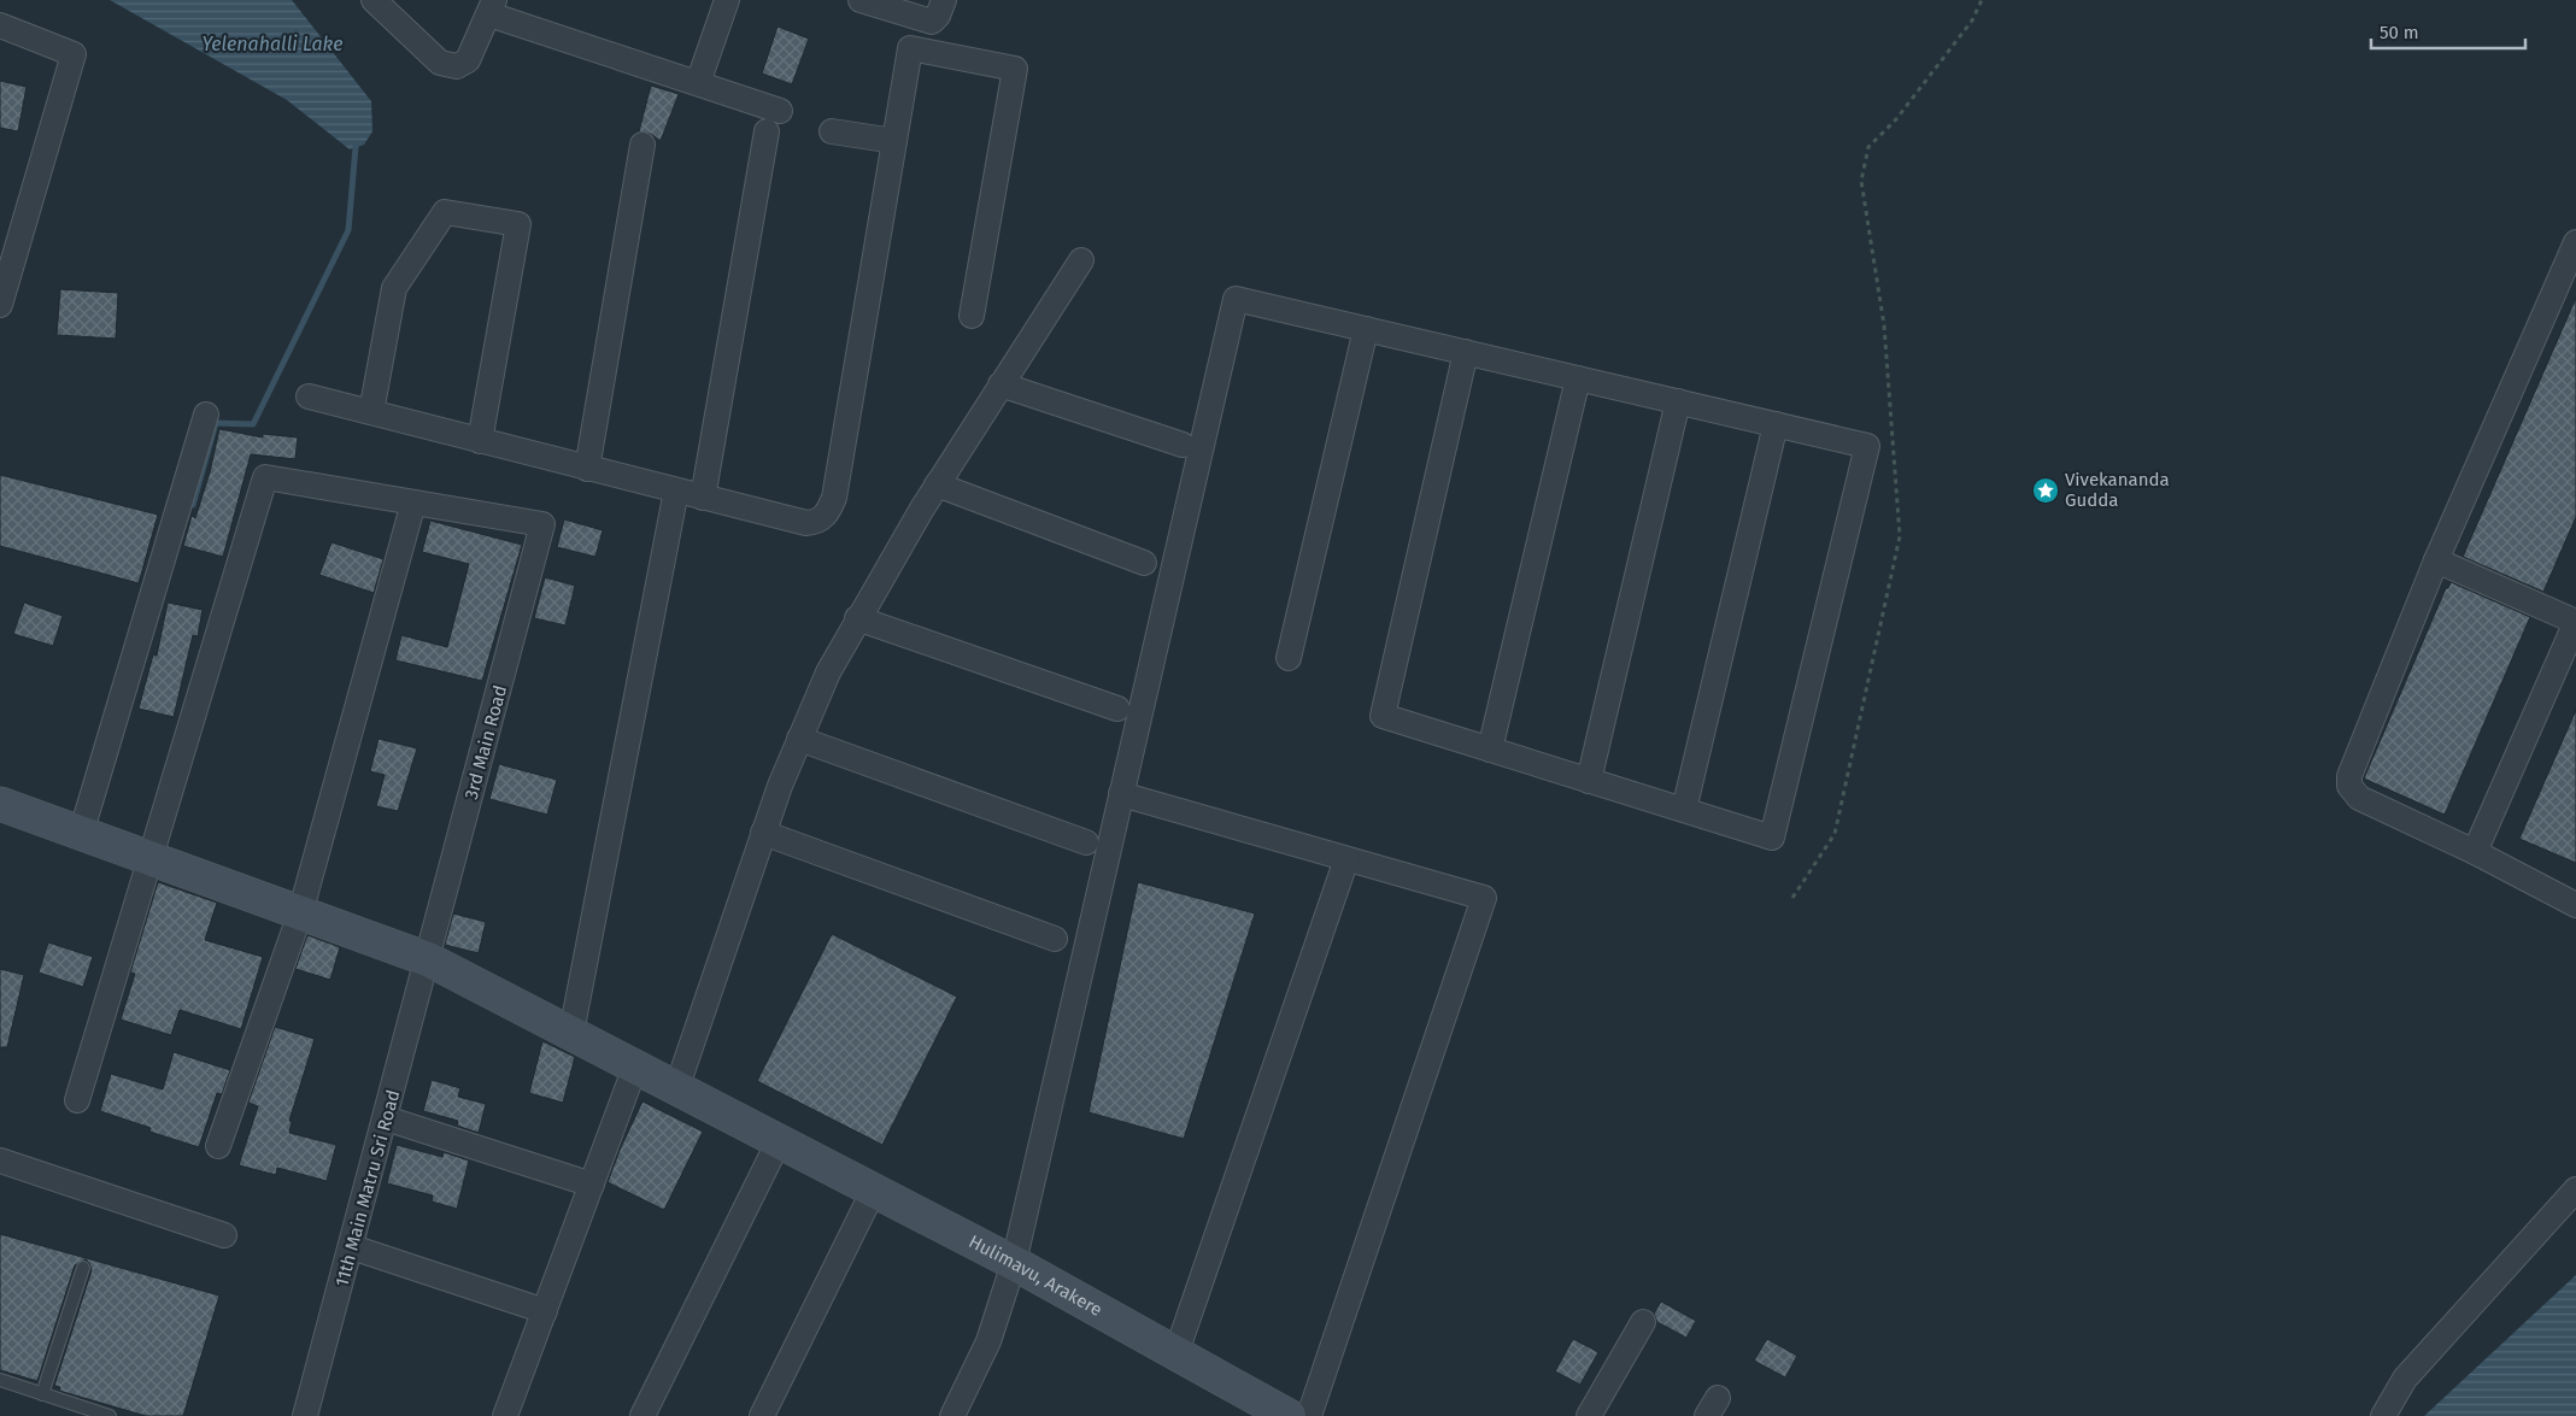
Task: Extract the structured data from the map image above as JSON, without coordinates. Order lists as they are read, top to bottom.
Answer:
{
  "streets": {
    "street": ["3rd Main Road", "11th Main Matru Sri Road", "Hulimavu, Arakere"]
  },
  "crossings": [
    ["3rd Main Road", "11th Main Matru Sri Road"],
    ["3rd Main Road", "Hulimavu, Arakere"],
    ["11th Main Matru Sri Road", "Hulimavu, Arakere"]
  ],
  "water": ["Yelenahalli Lake"],
  "places": {
    "place": ["Vivekananda Gudda"]
  },
  "scale_bar": "50 m"
}
